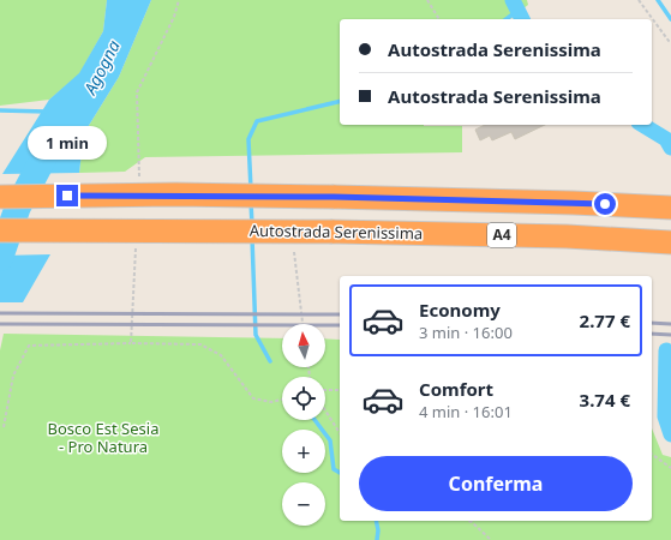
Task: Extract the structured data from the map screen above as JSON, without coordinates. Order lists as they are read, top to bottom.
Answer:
{
  "streets": {
    "highway": ["Autostrada Serenissima", "A4"]
  },
  "water": ["Agogna"],
  "parks": ["Bosco Est Sesia - Pro Natura"],
  "north": "top",
  "page": {
    "banner": ["Autostrada Serenissima", "Autostrada Serenissima"],
    "bubble": "1 min",
    "list": [
      {
        "name": "Economy",
        "note": "3 min · 16:00",
        "value": "2.77 €"
      },
      {
        "name": "Comfort",
        "note": "4 min · 16:01",
        "value": "3.74 €"
      }
    ],
    "map_buttons": ["+", "−"],
    "buttons": "Conferma"
  }
}
